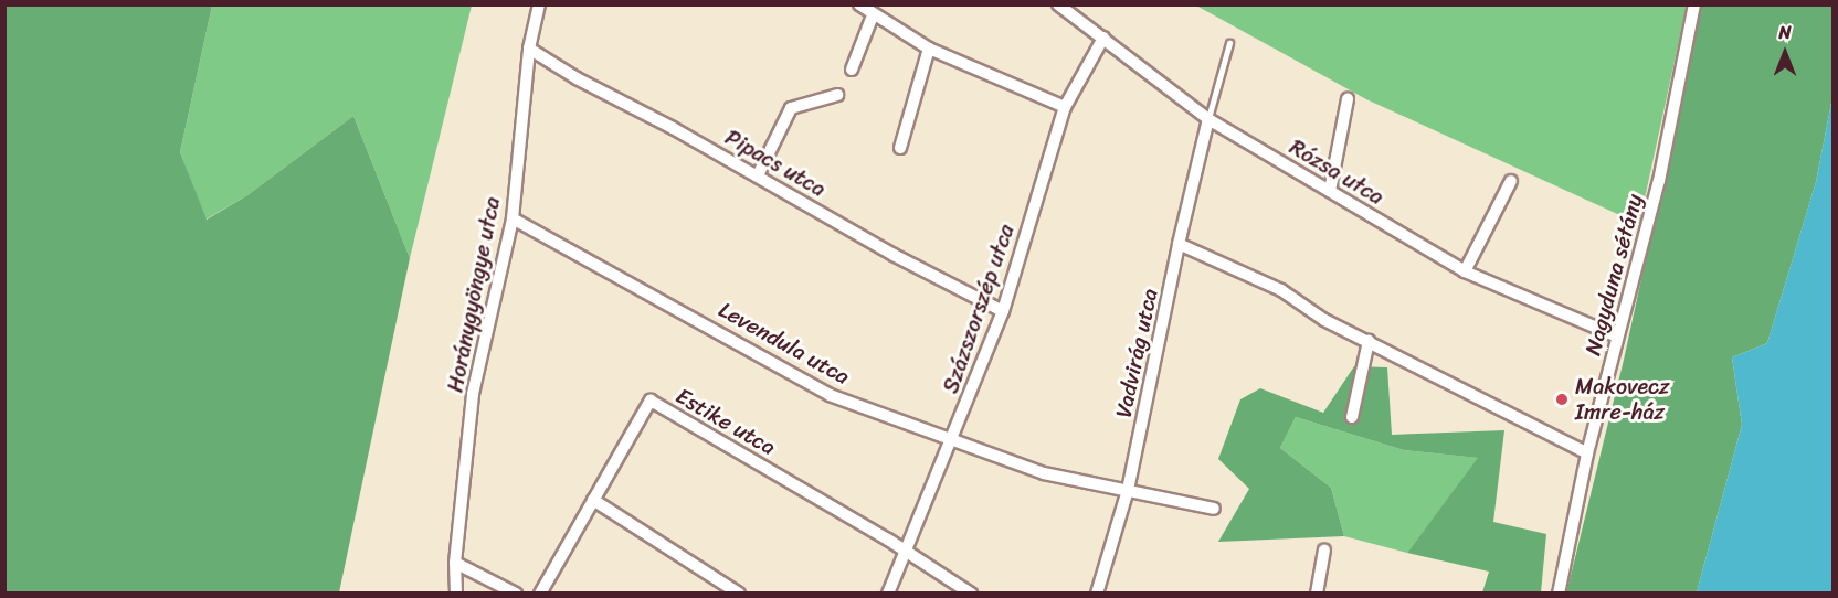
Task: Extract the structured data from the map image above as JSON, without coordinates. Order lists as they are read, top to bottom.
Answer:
{
  "streets": {
    "street": [
      "Pipacs utca",
      "Rózsa utca",
      "Nagyduna sétány",
      "Horánygyöngye utca",
      "Százszorszép utca",
      "Levendula utca",
      "Vadvirág utca",
      "Estike utca"
    ]
  },
  "crossings": [
    ["Pipacs utca", "Horánygyöngye utca"],
    ["Pipacs utca", "Százszorszép utca"],
    ["Rózsa utca", "Nagyduna sétány"],
    ["Rózsa utca", "Százszorszép utca"],
    ["Rózsa utca", "Vadvirág utca"],
    ["Horánygyöngye utca", "Levendula utca"],
    ["Százszorszép utca", "Levendula utca"],
    ["Százszorszép utca", "Estike utca"],
    ["Levendula utca", "Vadvirág utca"]
  ],
  "places": ["Makovecz Imre-ház"],
  "north": "top"
}
